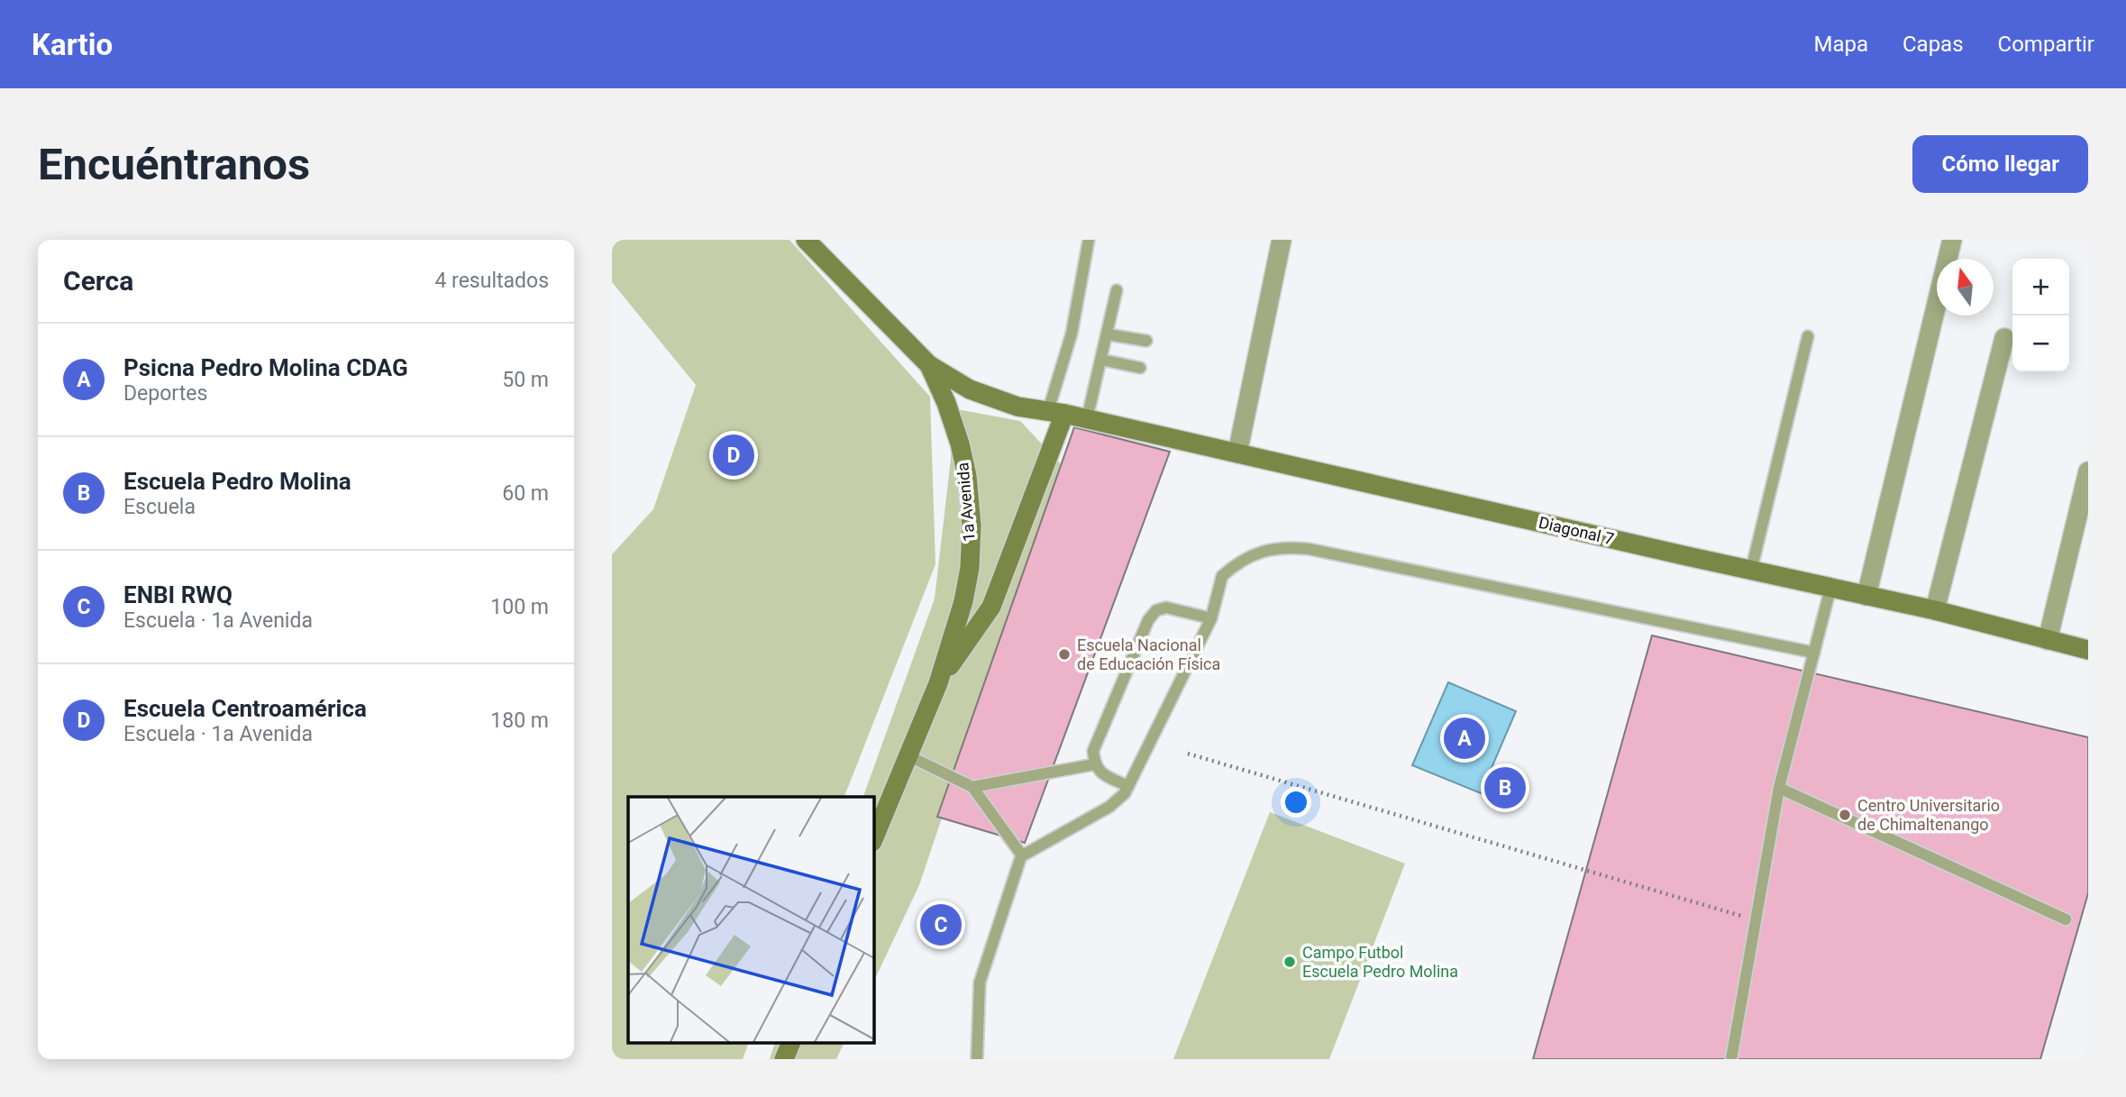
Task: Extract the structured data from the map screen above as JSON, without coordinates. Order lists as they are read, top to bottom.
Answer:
{
  "streets": {
    "street": ["1a Avenida", "Diagonal 7"]
  },
  "crossings": [
    ["1a Avenida", "Diagonal 7"]
  ],
  "places": ["Escuela Nacional de Educación Física", "Centro Universitario de Chimaltenango", "Campo Futbol Escuela Pedro Molina"],
  "north": "top",
  "page": {
    "header": "Kartio",
    "nav": ["Mapa", "Capas", "Compartir"],
    "buttons": "Cómo llegar",
    "title": "Encuéntranos",
    "heading": ["Cerca", "4 resultados"],
    "map_buttons": ["+", "−"],
    "list": [
      {
        "mark": "A",
        "name": "Psicna Pedro Molina CDAG",
        "note": "Deportes",
        "value": "50 m"
      },
      {
        "mark": "B",
        "name": "Escuela Pedro Molina",
        "note": "Escuela",
        "value": "60 m"
      },
      {
        "mark": "C",
        "name": "ENBI RWQ",
        "note": "Escuela · 1a Avenida",
        "value": "100 m"
      },
      {
        "mark": "D",
        "name": "Escuela Centroamérica",
        "note": "Escuela · 1a Avenida",
        "value": "180 m"
      }
    ],
    "pins": [
      "D",
      "A",
      "B",
      "C"
    ]
  }
}
